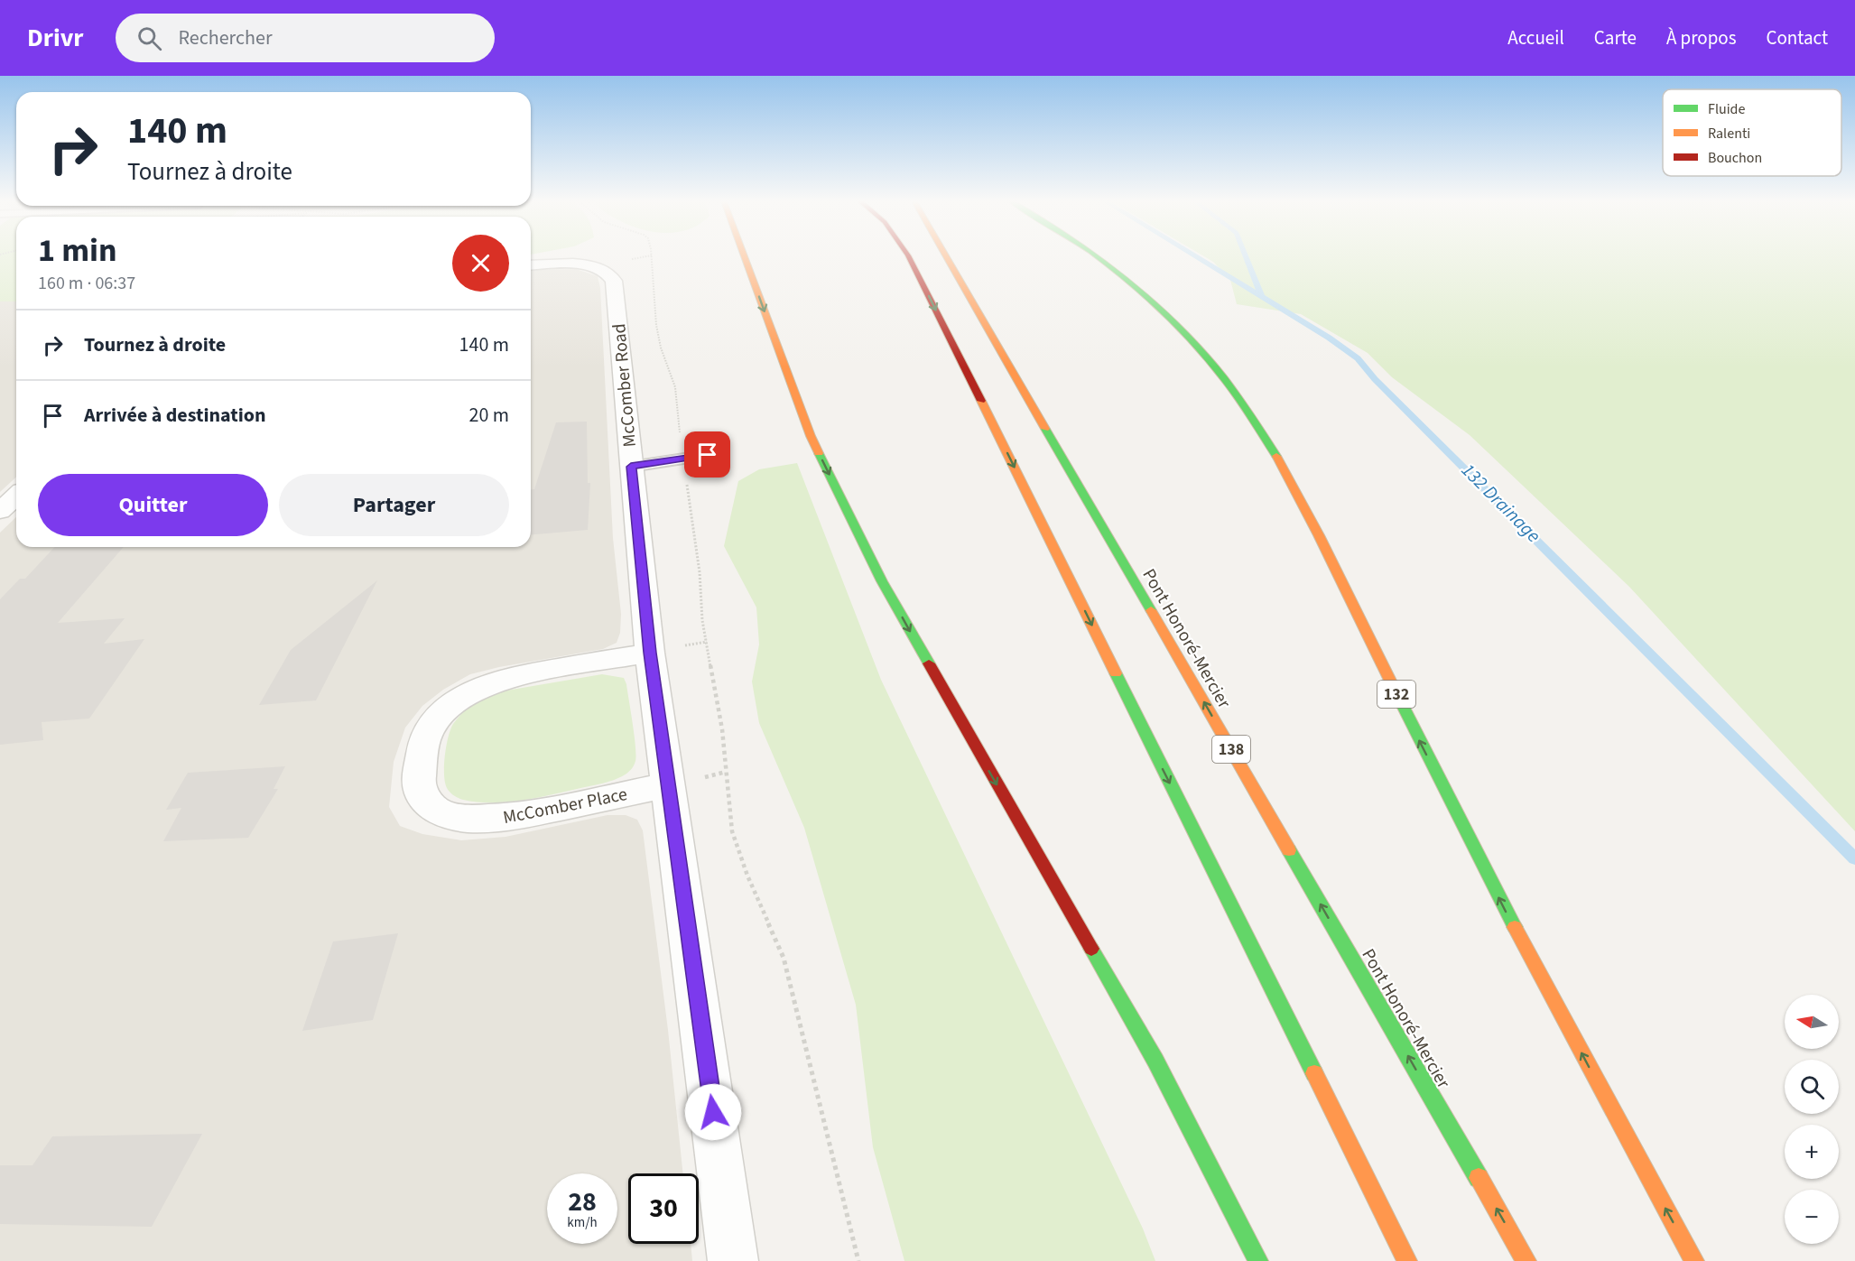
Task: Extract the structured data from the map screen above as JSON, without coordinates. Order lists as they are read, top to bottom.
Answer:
{
  "streets": {
    "highway": ["Pont Honoré-Mercier", "132", "138"],
    "street": ["McComber Road", "McComber Place"]
  },
  "crossings": [
    ["McComber Road", "McComber Place"]
  ],
  "water": ["132 Drainage"],
  "legend": ["Fluide", "Ralenti", "Bouchon"],
  "north": "left",
  "page": {
    "header": "Drivr",
    "search": "Rechercher",
    "nav": [
      "Accueil",
      "Carte",
      "À propos",
      "Contact"
    ],
    "turn": ["140 m", "Tournez à droite"],
    "heading": ["1 min", "160 m · 06:37"],
    "list": [
      {
        "name": "Tournez à droite",
        "value": "140 m"
      },
      {
        "name": "Arrivée à destination",
        "value": "20 m"
      }
    ],
    "buttons": ["Quitter", "Partager"],
    "map_buttons": ["+", "−"],
    "speed": "28 km/h",
    "limit": "30"
  }
}
